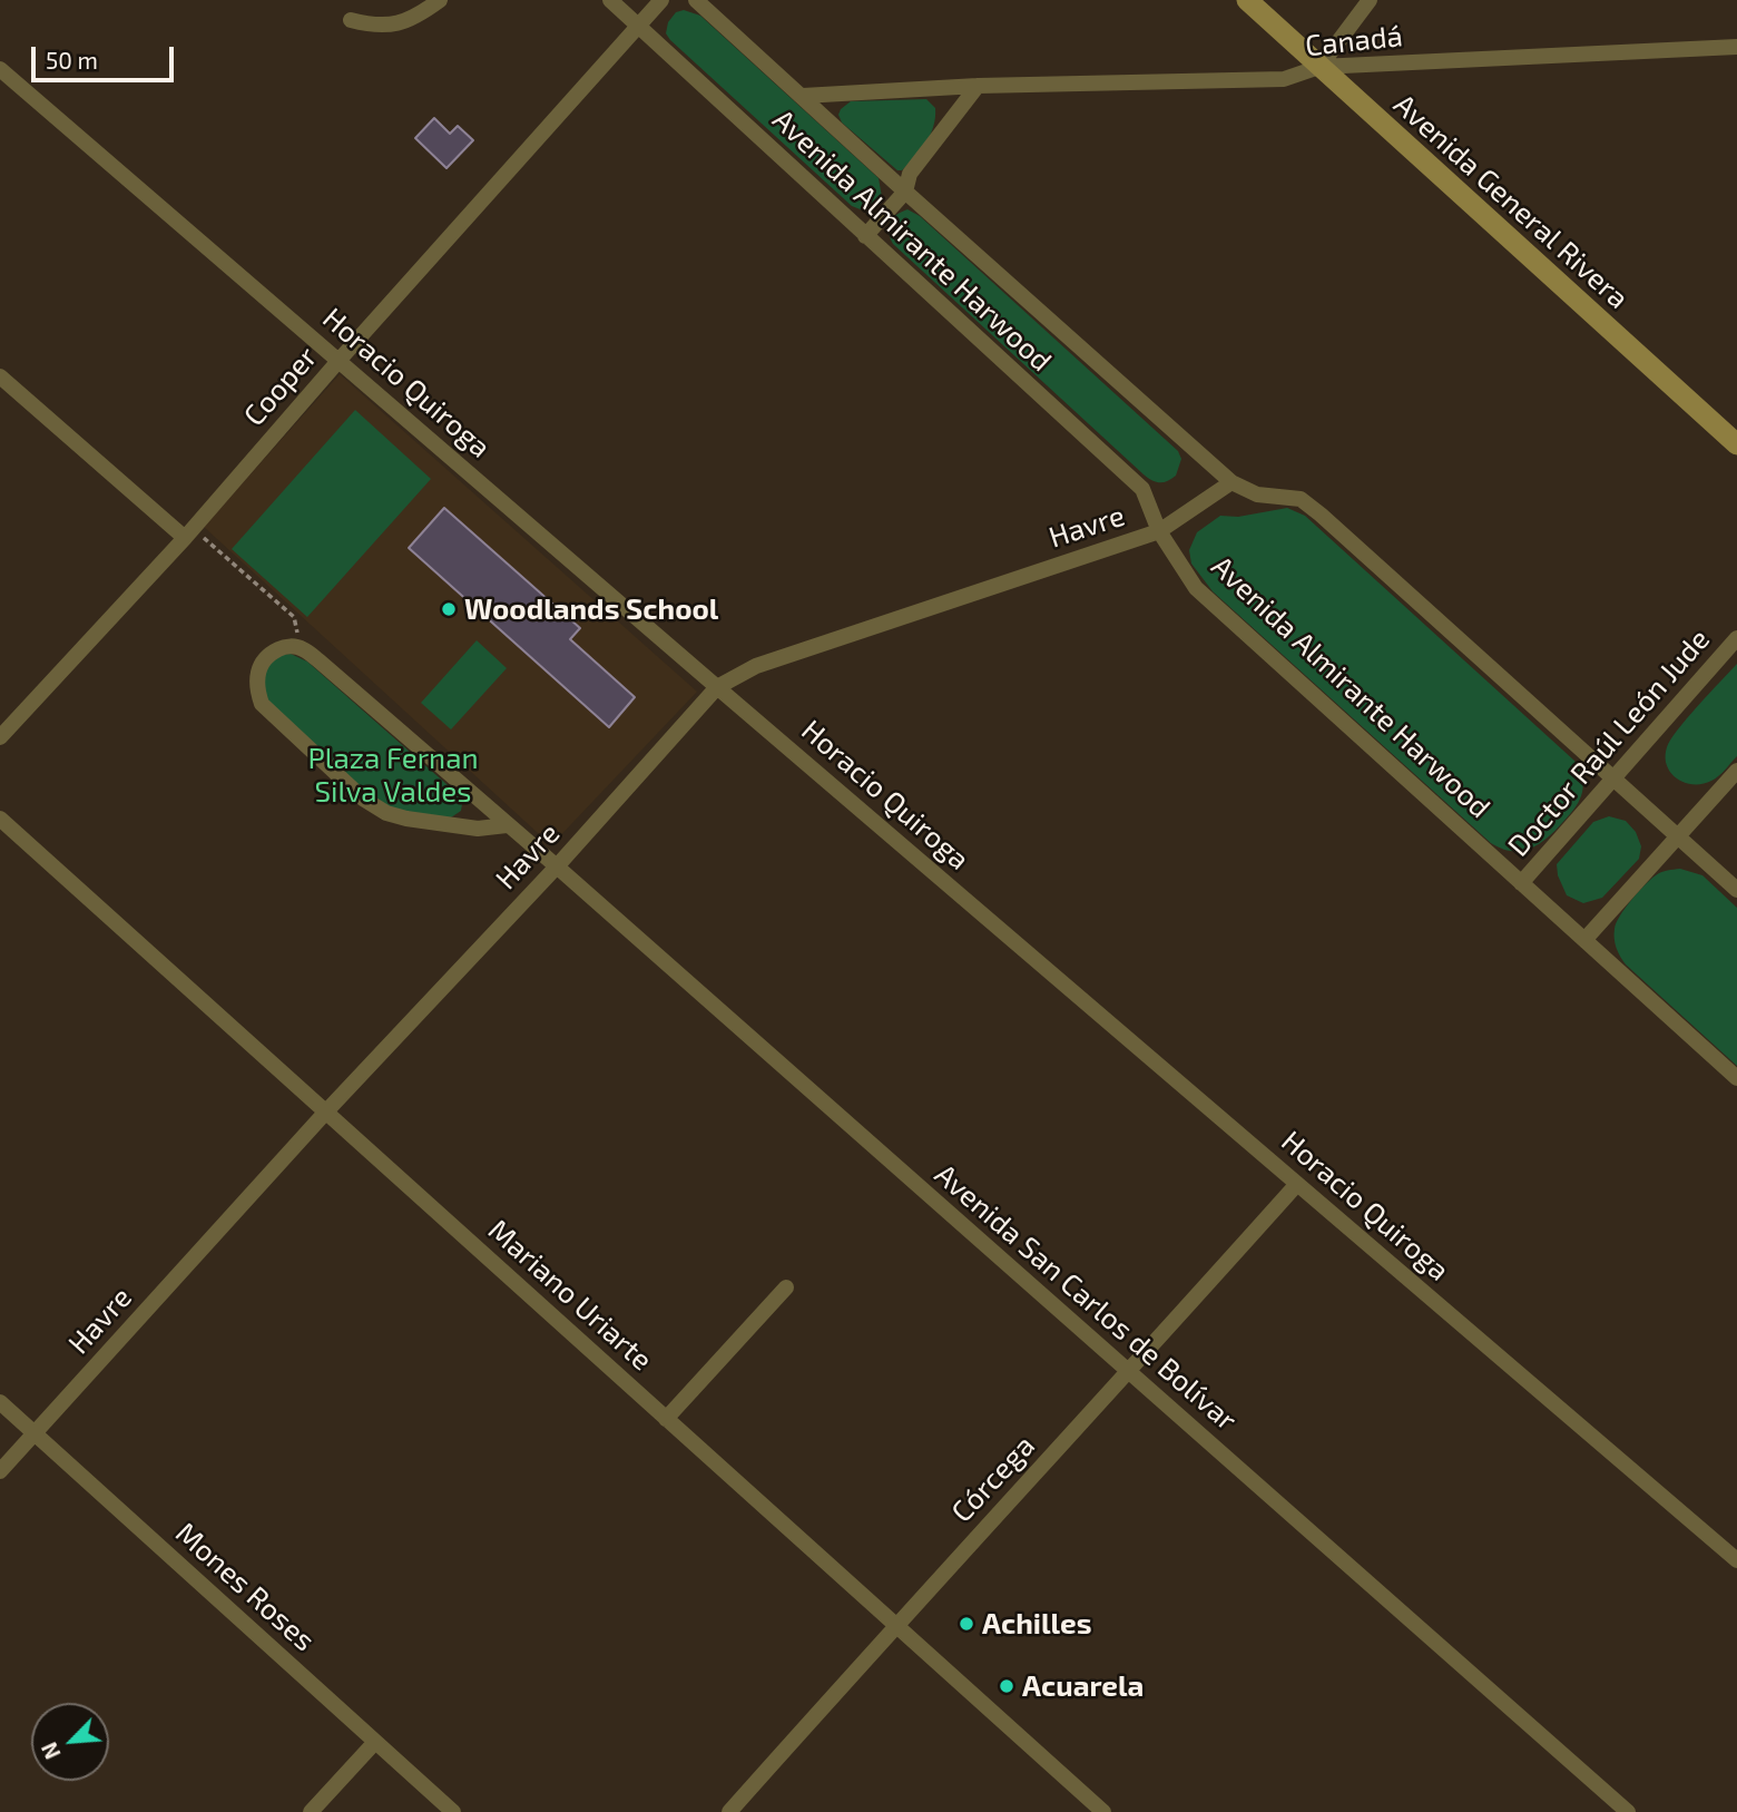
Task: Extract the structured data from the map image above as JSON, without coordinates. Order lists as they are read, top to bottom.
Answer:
{
  "streets": {
    "main road": ["Avenida General Rivera"],
    "street": [
      "Canadá",
      "Avenida Almirante Harwood",
      "Horacio Quiroga",
      "Cooper",
      "Havre",
      "Doctor Raúl León Jude",
      "Mariano Uriarte",
      "Avenida San Carlos de Bolívar",
      "Córcega",
      "Mones Roses"
    ]
  },
  "crossings": [
    ["Canadá", "Avenida General Rivera"],
    ["Canadá", "Avenida Almirante Harwood"],
    ["Avenida Almirante Harwood", "Cooper"],
    ["Avenida Almirante Harwood", "Havre"],
    ["Avenida Almirante Harwood", "Doctor Raúl León Jude"],
    ["Horacio Quiroga", "Cooper"],
    ["Horacio Quiroga", "Havre"],
    ["Horacio Quiroga", "Córcega"],
    ["Havre", "Mariano Uriarte"],
    ["Havre", "Avenida San Carlos de Bolívar"],
    ["Havre", "Mones Roses"],
    ["Mariano Uriarte", "Córcega"],
    ["Avenida San Carlos de Bolívar", "Córcega"]
  ],
  "parks": ["Plaza Fernan Silva Valdes"],
  "places": ["Woodlands School", "Achilles", "Acuarela"],
  "scale_bar": "50 m",
  "north": "bottom left"
}
